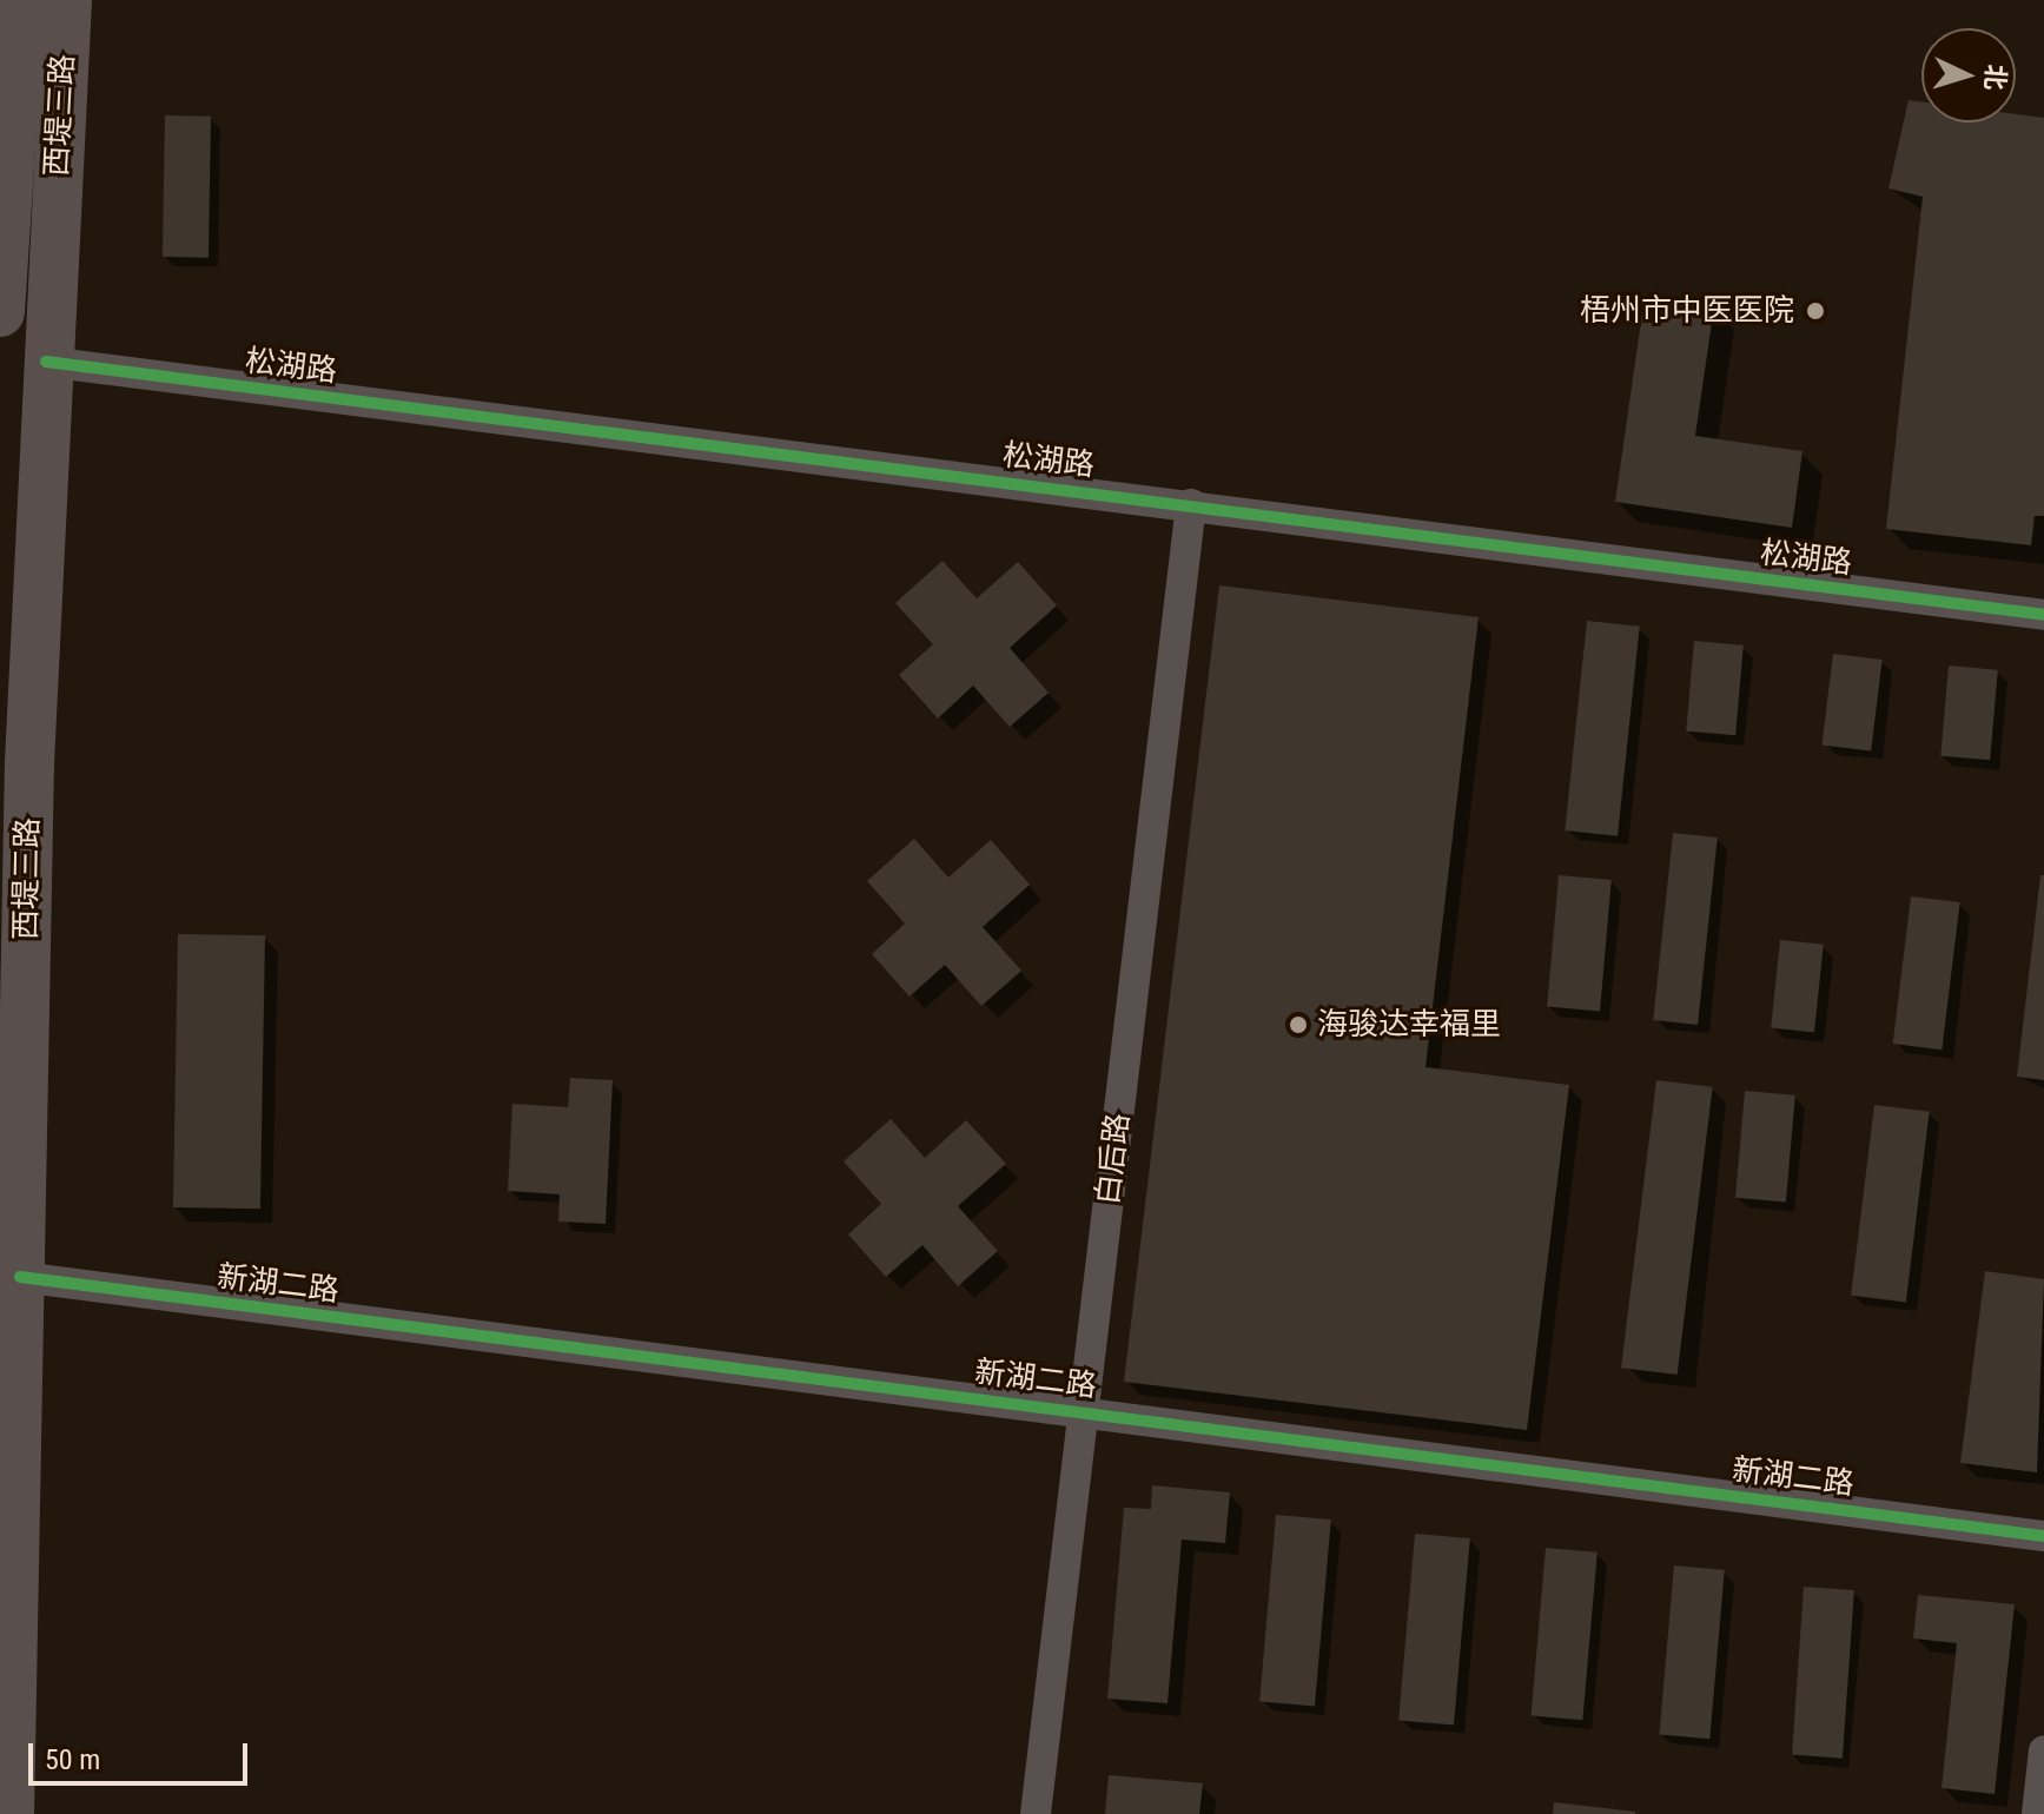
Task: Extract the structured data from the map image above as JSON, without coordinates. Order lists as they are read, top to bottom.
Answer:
{
  "streets": {
    "main road": ["西堤三路"],
    "street": ["松湖路", "白后路", "新湖二路"]
  },
  "crossings": [
    ["西堤三路", "松湖路"],
    ["西堤三路", "新湖二路"],
    ["松湖路", "白后路"],
    ["白后路", "新湖二路"]
  ],
  "places": ["梧州市中医医院", "海骏达幸福里"],
  "scale_bar": "50 m",
  "north": "right"
}
